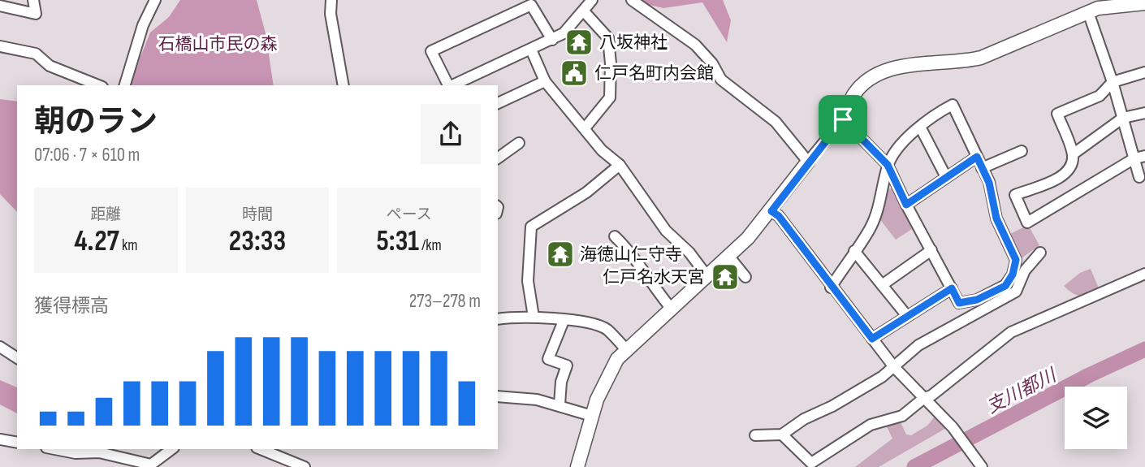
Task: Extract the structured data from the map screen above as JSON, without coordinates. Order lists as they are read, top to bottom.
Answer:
{
  "water": ["支川都川"],
  "parks": ["石橋山市民の森"],
  "places": {
    "temple": ["八坂神社", "海徳山仁守寺", "仁戸名水天宮"],
    "public building": ["仁戸名町内会館"]
  },
  "page": {
    "heading": ["朝のラン", "07:06 · 7 × 610 m"],
    "stats": [
      ["距離", "4.27 km"],
      ["時間", "23:33"],
      ["ペース", "5:31 /km"]
    ],
    "chart": ["獲得標高", "273–278 m"]
  }
}
